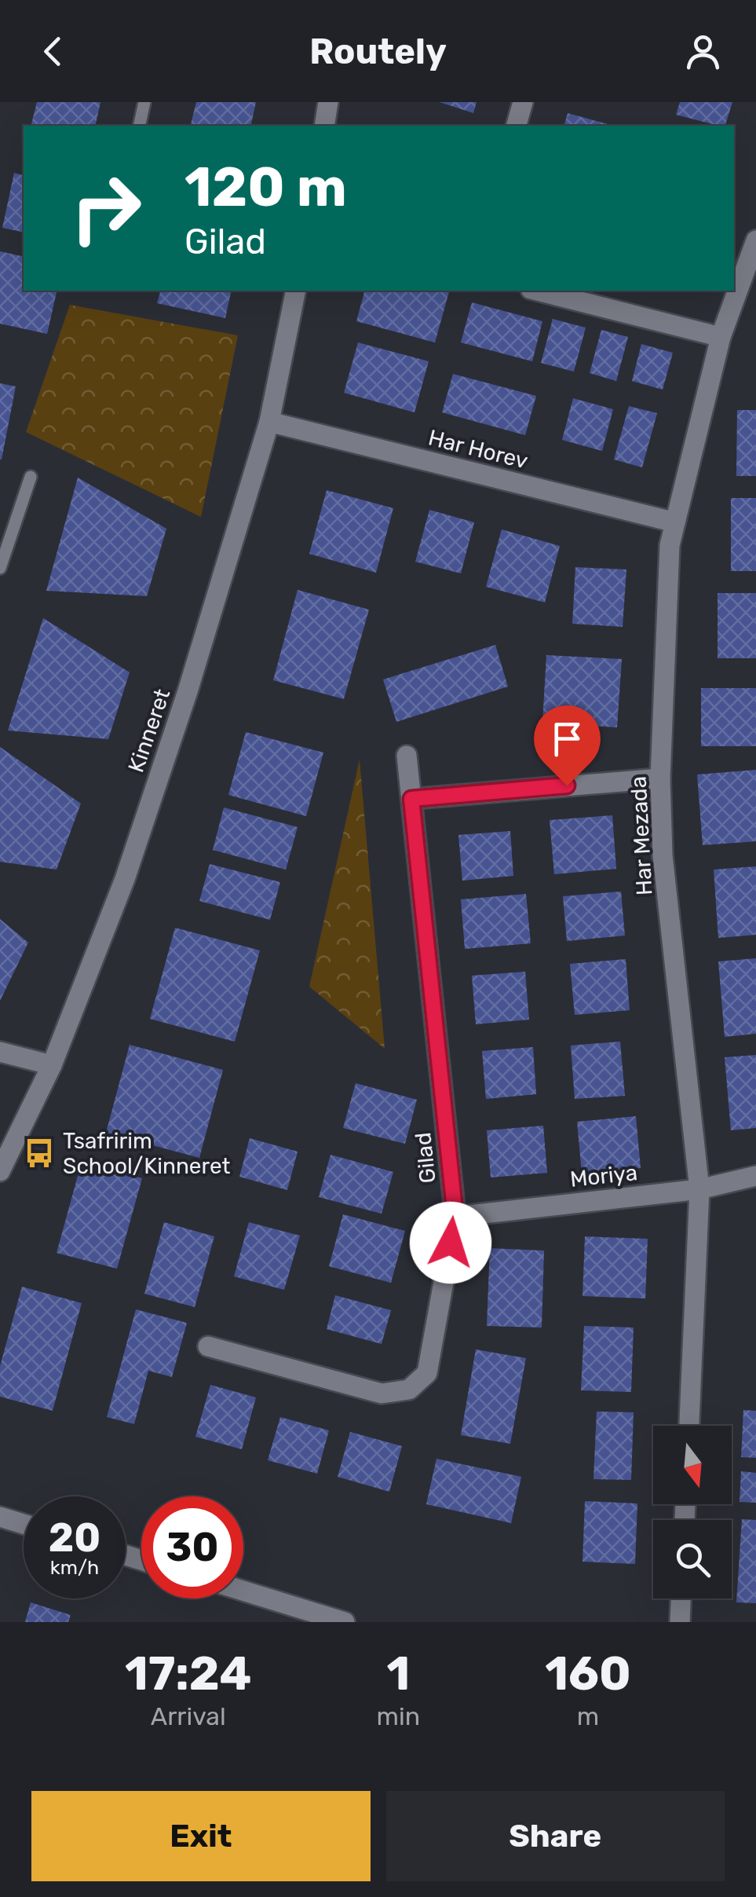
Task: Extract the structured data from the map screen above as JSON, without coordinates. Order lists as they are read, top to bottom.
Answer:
{
  "streets": {
    "street": [
      "Har Horev",
      "Kinneret",
      "Har Mezada",
      "Gilad",
      "Moriya"
    ]
  },
  "crossings": [
    ["Har Horev", "Kinneret"],
    ["Har Horev", "Har Mezada"],
    ["Har Mezada", "Moriya"],
    ["Gilad", "Moriya"]
  ],
  "places": {
    "bus stop": ["Tsafririm School/Kinneret"]
  },
  "north": "bottom",
  "page": {
    "header": "Routely",
    "turn": ["120 m", "Gilad"],
    "speed": "20 km/h",
    "limit": "30",
    "eta": [
      "17:24",
      "Arrival",
      "1",
      "min",
      "160",
      "m"
    ],
    "buttons": ["Exit", "Share"]
  }
}
